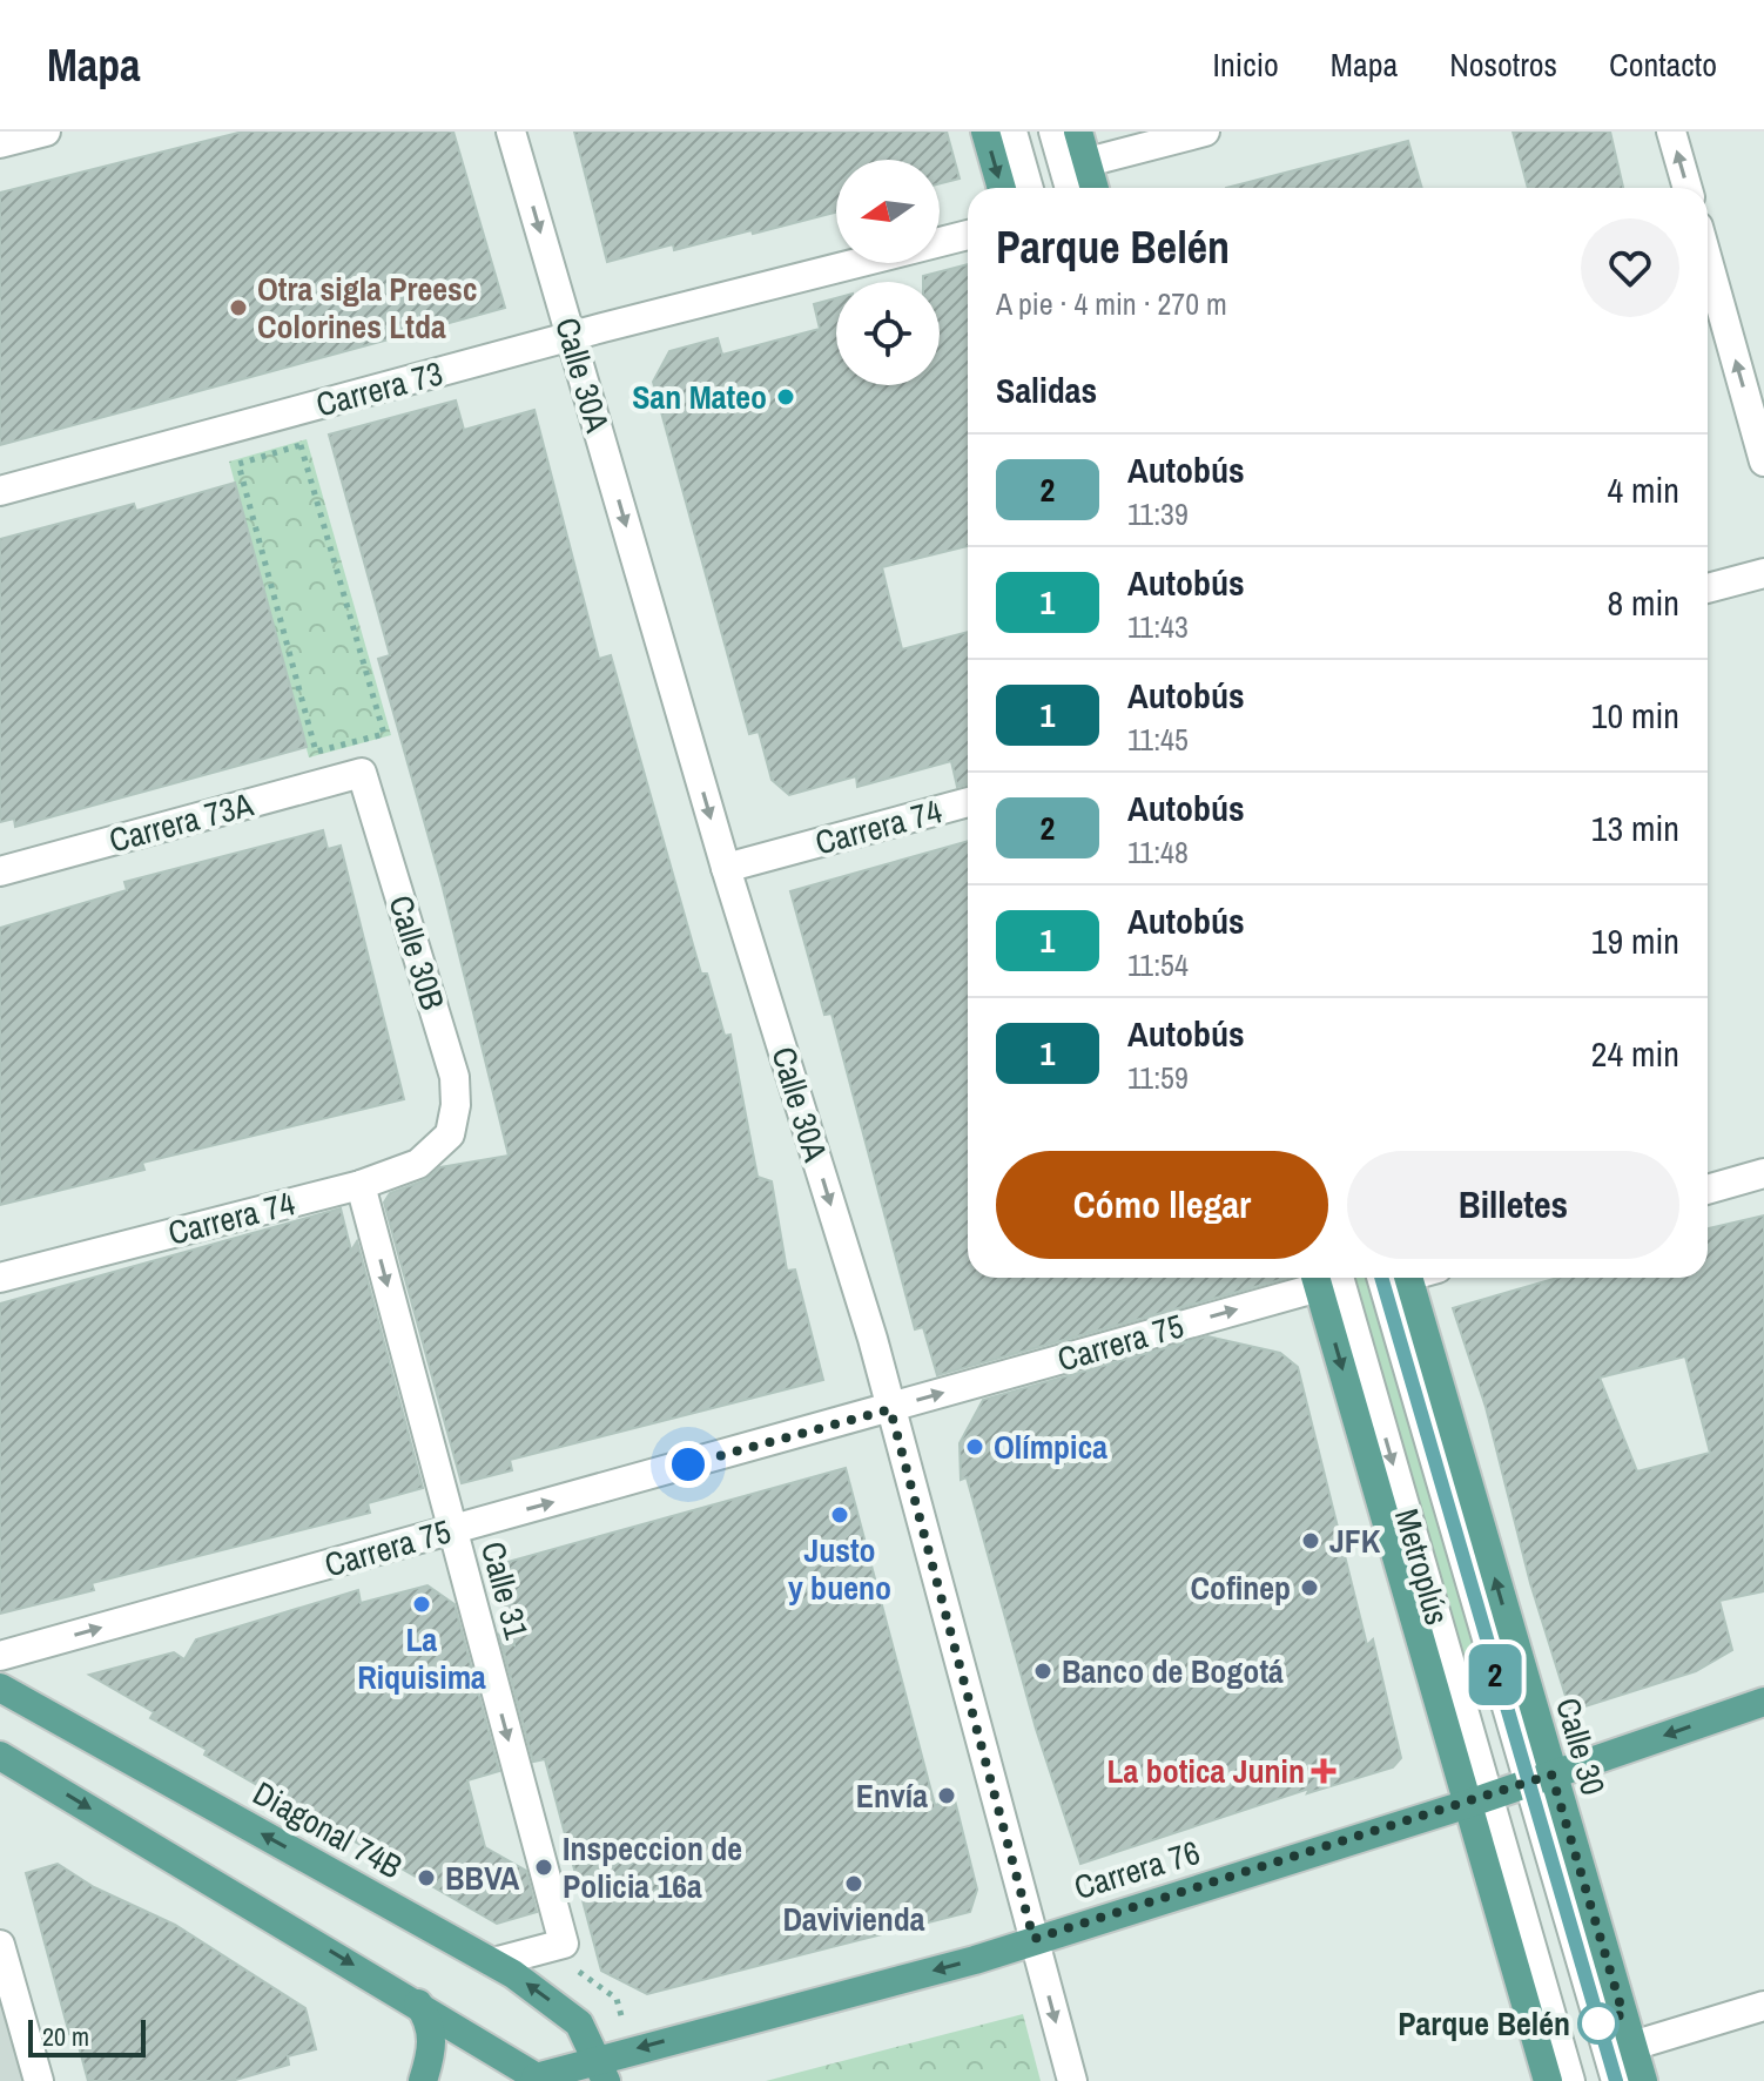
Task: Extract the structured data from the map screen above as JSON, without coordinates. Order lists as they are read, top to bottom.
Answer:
{
  "streets": {
    "main road": ["Calle 30", "Diagonal 74B", "Carrera 76"],
    "street": [
      "Calle 30A",
      "Carrera 73",
      "Carrera 73A",
      "Carrera 74",
      "Calle 30B",
      "Carrera 75",
      "Metroplús",
      "Calle 31"
    ]
  },
  "crossings": [
    ["Calle 30A", "Carrera 73"],
    ["Calle 30A", "Carrera 74"],
    ["Calle 30A", "Carrera 75"],
    ["Calle 30A", "Carrera 76"],
    ["Carrera 73A", "Calle 30B"],
    ["Carrera 74", "Calle 30B"],
    ["Carrera 74", "Calle 31"],
    ["Carrera 75", "Calle 31"],
    ["Metroplús", "Calle 30"],
    ["Metroplús", "Carrera 76"],
    ["Calle 31", "Diagonal 74B"],
    ["Calle 30", "Carrera 76"],
    ["Diagonal 74B", "Carrera 76"]
  ],
  "one_way": [
    "Calle 30A",
    "Carrera 75",
    "Calle 31",
    "Calle 30",
    "Carrera 76"
  ],
  "places": {
    "other": [
      "Otra sigla Preesc Colorines Ltda",
      "San Mateo",
      "Olímpica",
      "Justo y bueno",
      "JFK",
      "Cofinep",
      "La Riquisima",
      "Banco de Bogotá",
      "Envía",
      "Inspeccion de Policia 16a",
      "BBVA",
      "Davivienda",
      "Parque Belén"
    ],
    "health": ["La botica Junin"]
  },
  "lines": ["bus line 2"],
  "scale_bar": "20 m",
  "north": "left",
  "page": {
    "header": "Mapa",
    "nav": [
      "Inicio",
      "Mapa",
      "Nosotros",
      "Contacto"
    ],
    "on_map": "2",
    "heading": [
      ["Parque Belén", "A pie · 4 min · 270 m"],
      "Salidas"
    ],
    "list": [
      {
        "mark": "2",
        "name": "Autobús",
        "note": "11:39",
        "value": "4 min"
      },
      {
        "mark": "1",
        "name": "Autobús",
        "note": "11:43",
        "value": "8 min"
      },
      {
        "mark": "1",
        "name": "Autobús",
        "note": "11:45",
        "value": "10 min"
      },
      {
        "mark": "2",
        "name": "Autobús",
        "note": "11:48",
        "value": "13 min"
      },
      {
        "mark": "1",
        "name": "Autobús",
        "note": "11:54",
        "value": "19 min"
      },
      {
        "mark": "1",
        "name": "Autobús",
        "note": "11:59",
        "value": "24 min"
      }
    ],
    "buttons": ["Cómo llegar", "Billetes"],
    "scale": "20 m"
  }
}
